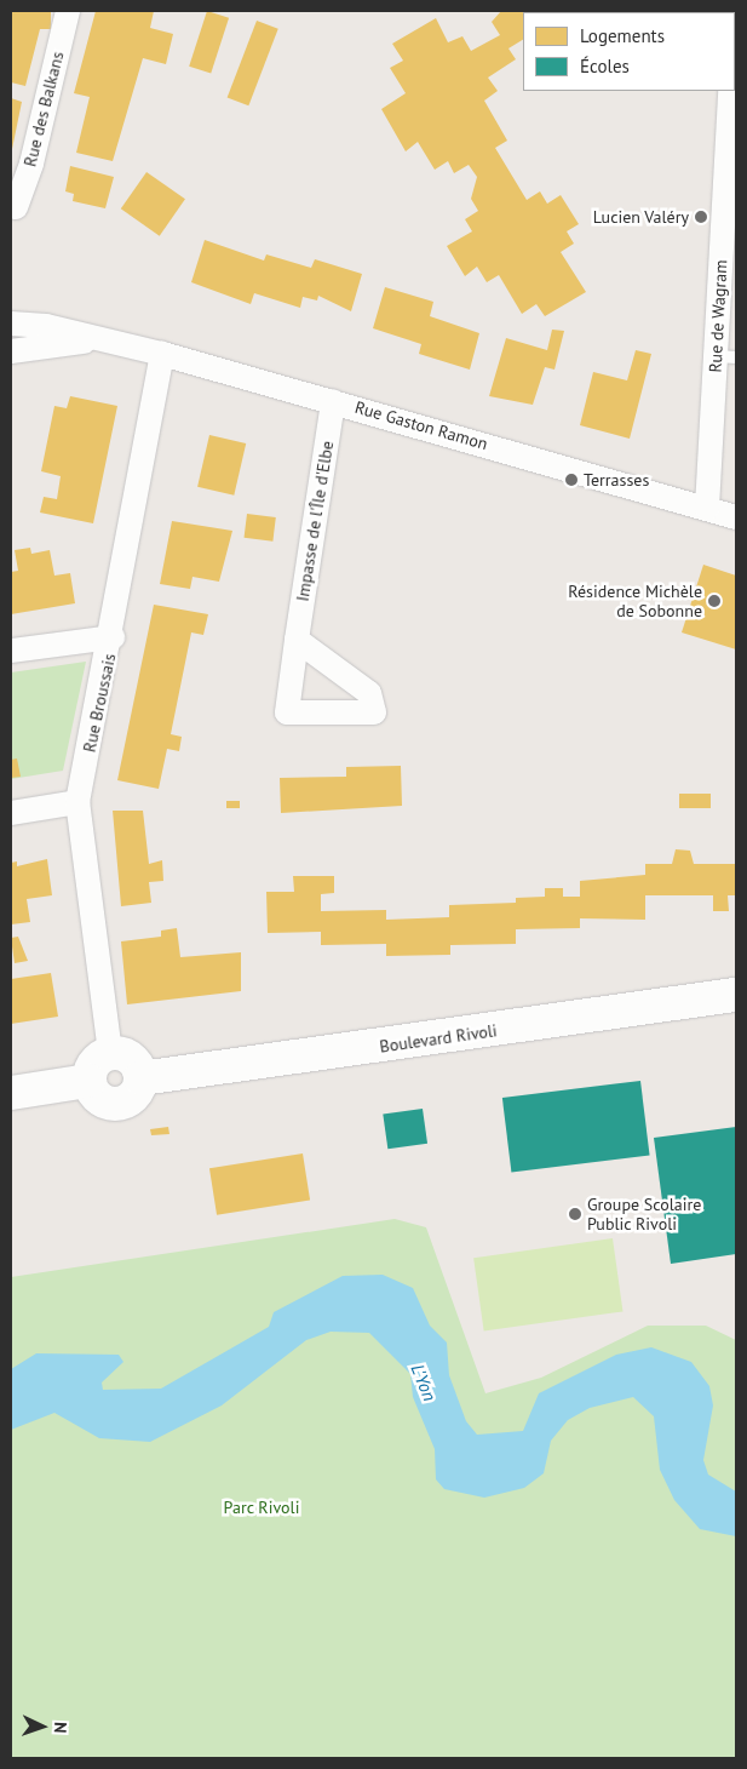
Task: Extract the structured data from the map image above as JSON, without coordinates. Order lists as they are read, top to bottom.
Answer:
{
  "streets": {
    "street": [
      "Rue des Balkans",
      "Rue de Wagram",
      "Rue Gaston Ramon",
      "Impasse de l'Île d'Elbe",
      "Rue Broussais",
      "Boulevard Rivoli"
    ]
  },
  "crossings": [
    ["Rue de Wagram", "Rue Gaston Ramon"],
    ["Rue Gaston Ramon", "Impasse de l'Île d'Elbe"],
    ["Rue Gaston Ramon", "Rue Broussais"],
    ["Rue Broussais", "Boulevard Rivoli"]
  ],
  "water": ["L'Yon"],
  "parks": ["Parc Rivoli"],
  "places": [
    "Lucien Valéry",
    "Terrasses",
    "Résidence Michèle de Sobonne",
    "Groupe Scolaire Public Rivoli"
  ],
  "legend": ["Logements", "Écoles"],
  "north": "right"
}
